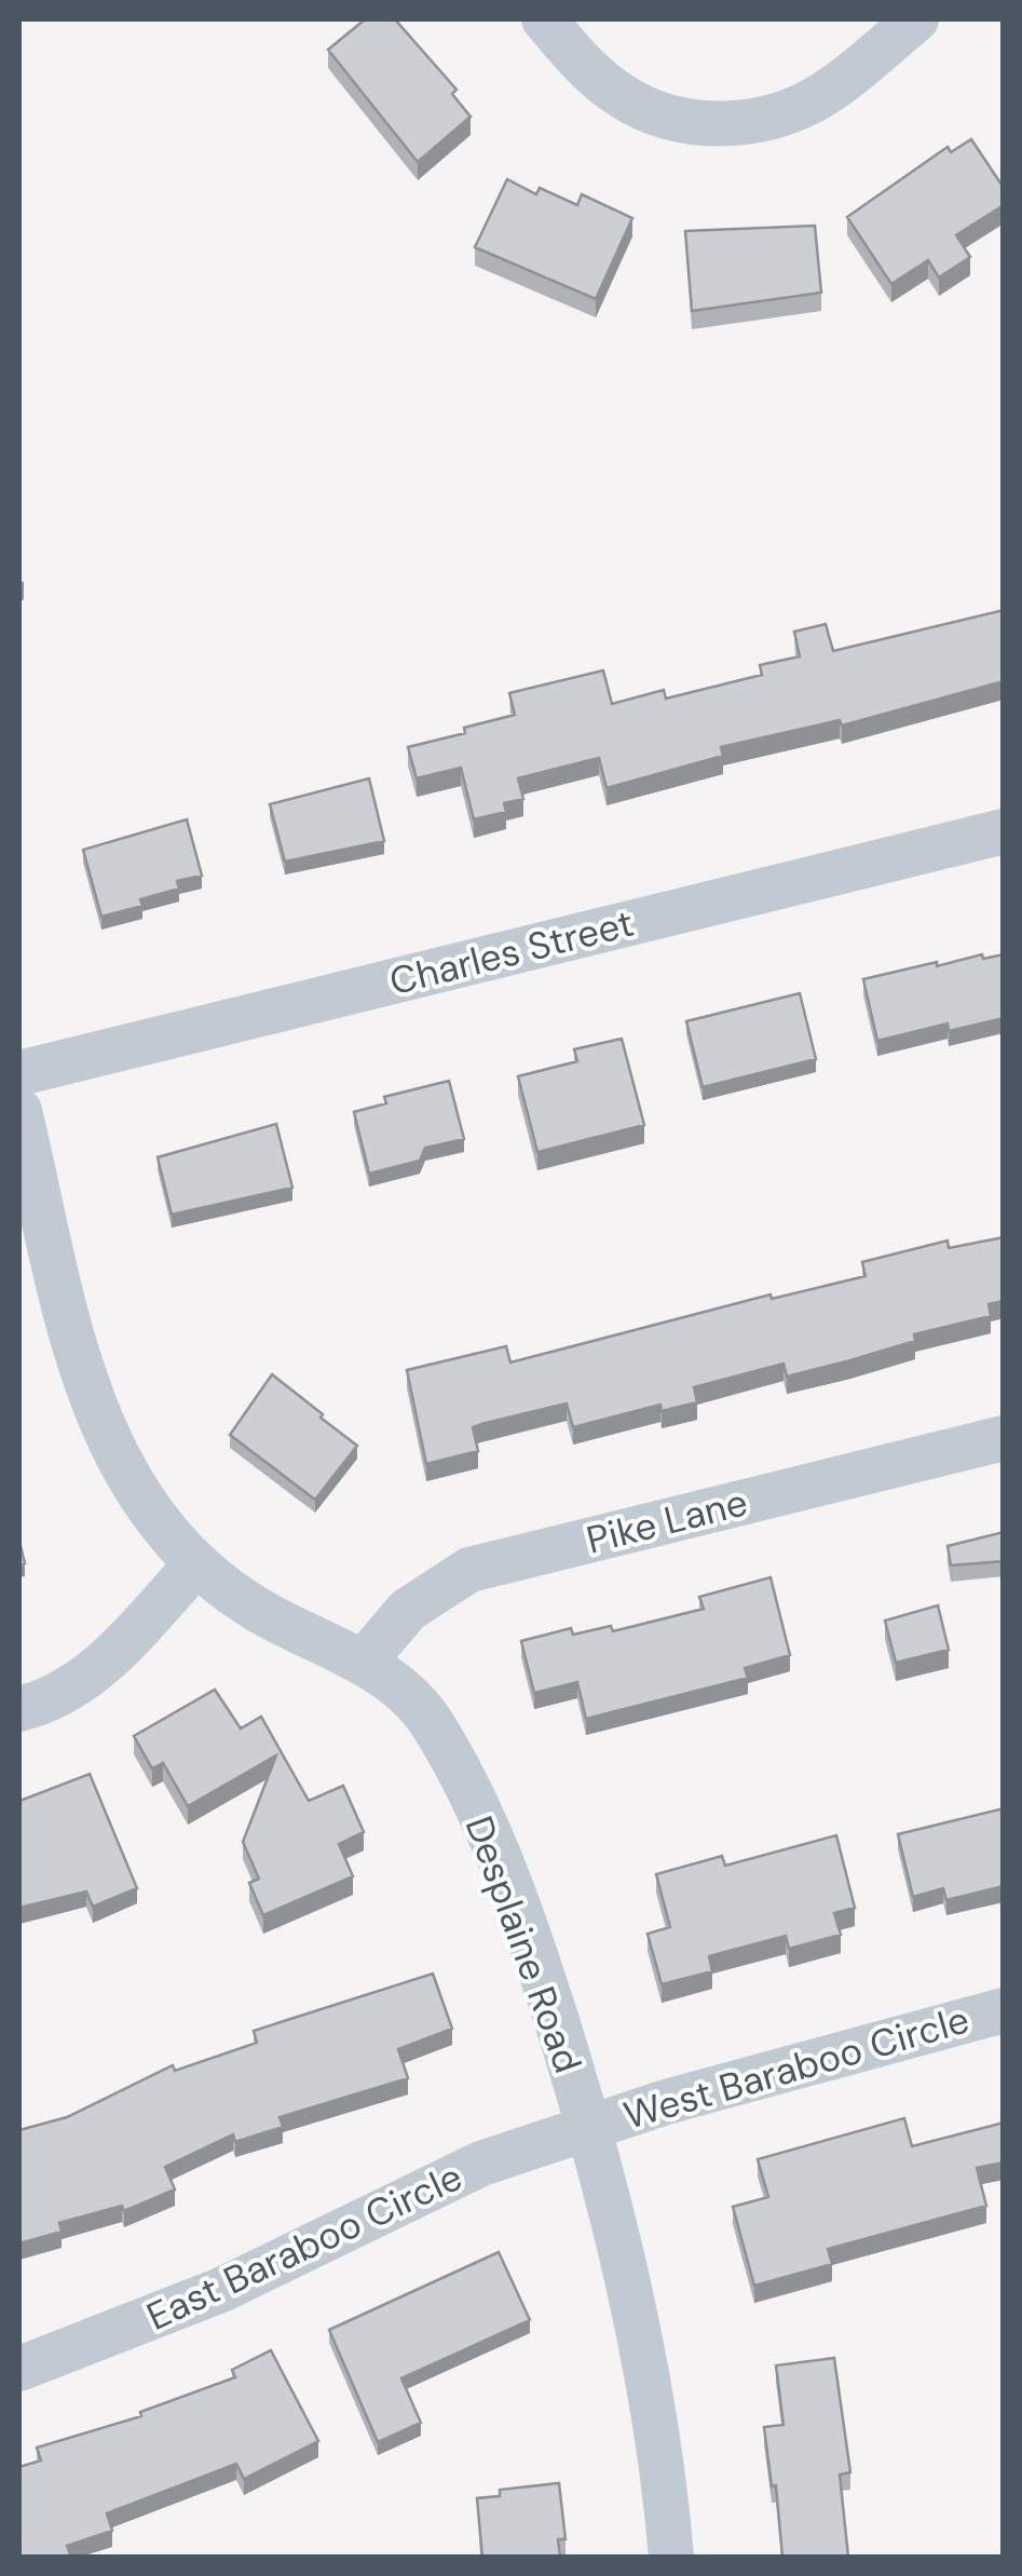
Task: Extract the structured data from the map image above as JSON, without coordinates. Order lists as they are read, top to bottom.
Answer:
{
  "streets": {
    "street": [
      "Charles Street",
      "Pike Lane",
      "Desplaine Road",
      "West Baraboo Circle",
      "East Baraboo Circle"
    ]
  },
  "crossings": [
    ["Pike Lane", "Desplaine Road"],
    ["Desplaine Road", "West Baraboo Circle"],
    ["Desplaine Road", "East Baraboo Circle"],
    ["West Baraboo Circle", "East Baraboo Circle"]
  ]
}
